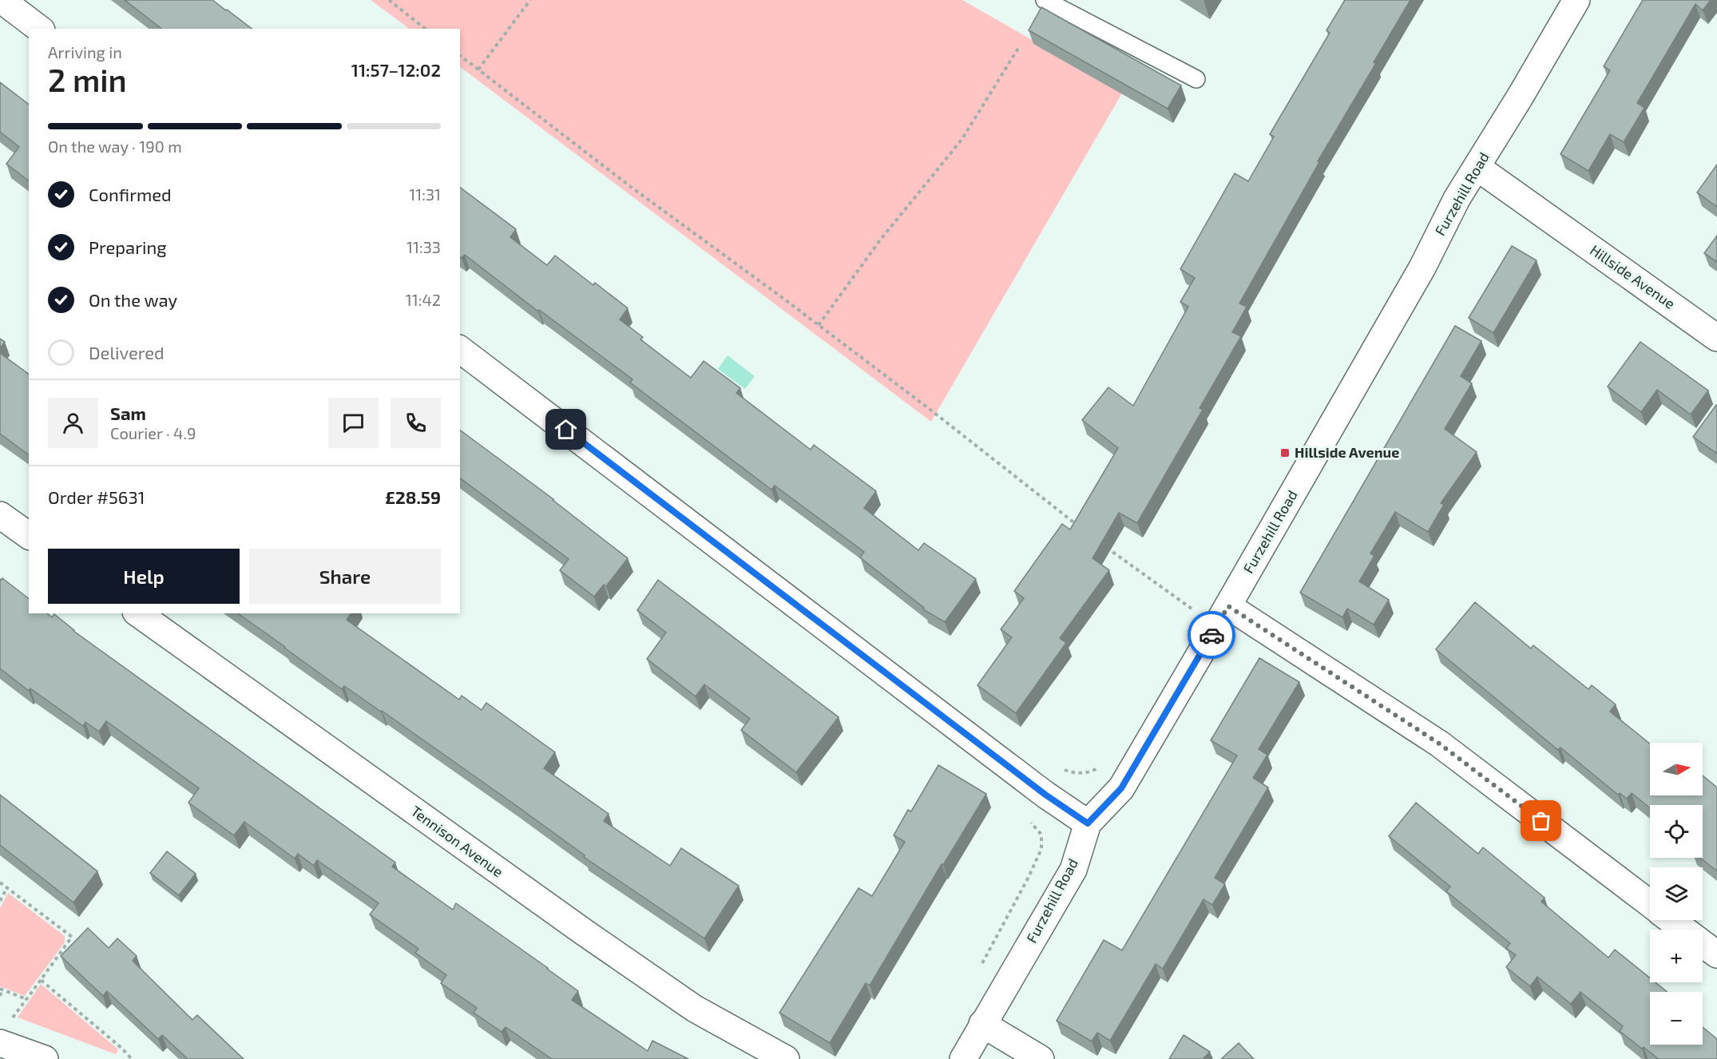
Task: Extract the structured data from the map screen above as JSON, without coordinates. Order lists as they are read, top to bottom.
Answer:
{
  "streets": {
    "street": ["Furzehill Road", "Hillside Avenue", "Tennison Avenue"]
  },
  "crossings": [
    ["Furzehill Road", "Hillside Avenue"]
  ],
  "places": {
    "transit": ["Hillside Avenue"]
  },
  "north": "right",
  "page": {
    "heading": ["2 min", "Arriving in", "11:57–12:02"],
    "panel": [
      "Sam",
      "Courier · 4.9",
      "Order #5631",
      "£28.59"
    ],
    "bar": "On the way · 190 m",
    "list": [
      ["Confirmed", "11:31"],
      ["Preparing", "11:33"],
      ["On the way", "11:42"],
      "Delivered"
    ],
    "buttons": ["Help", "Share"],
    "map_buttons": ["+", "−"]
  }
}
